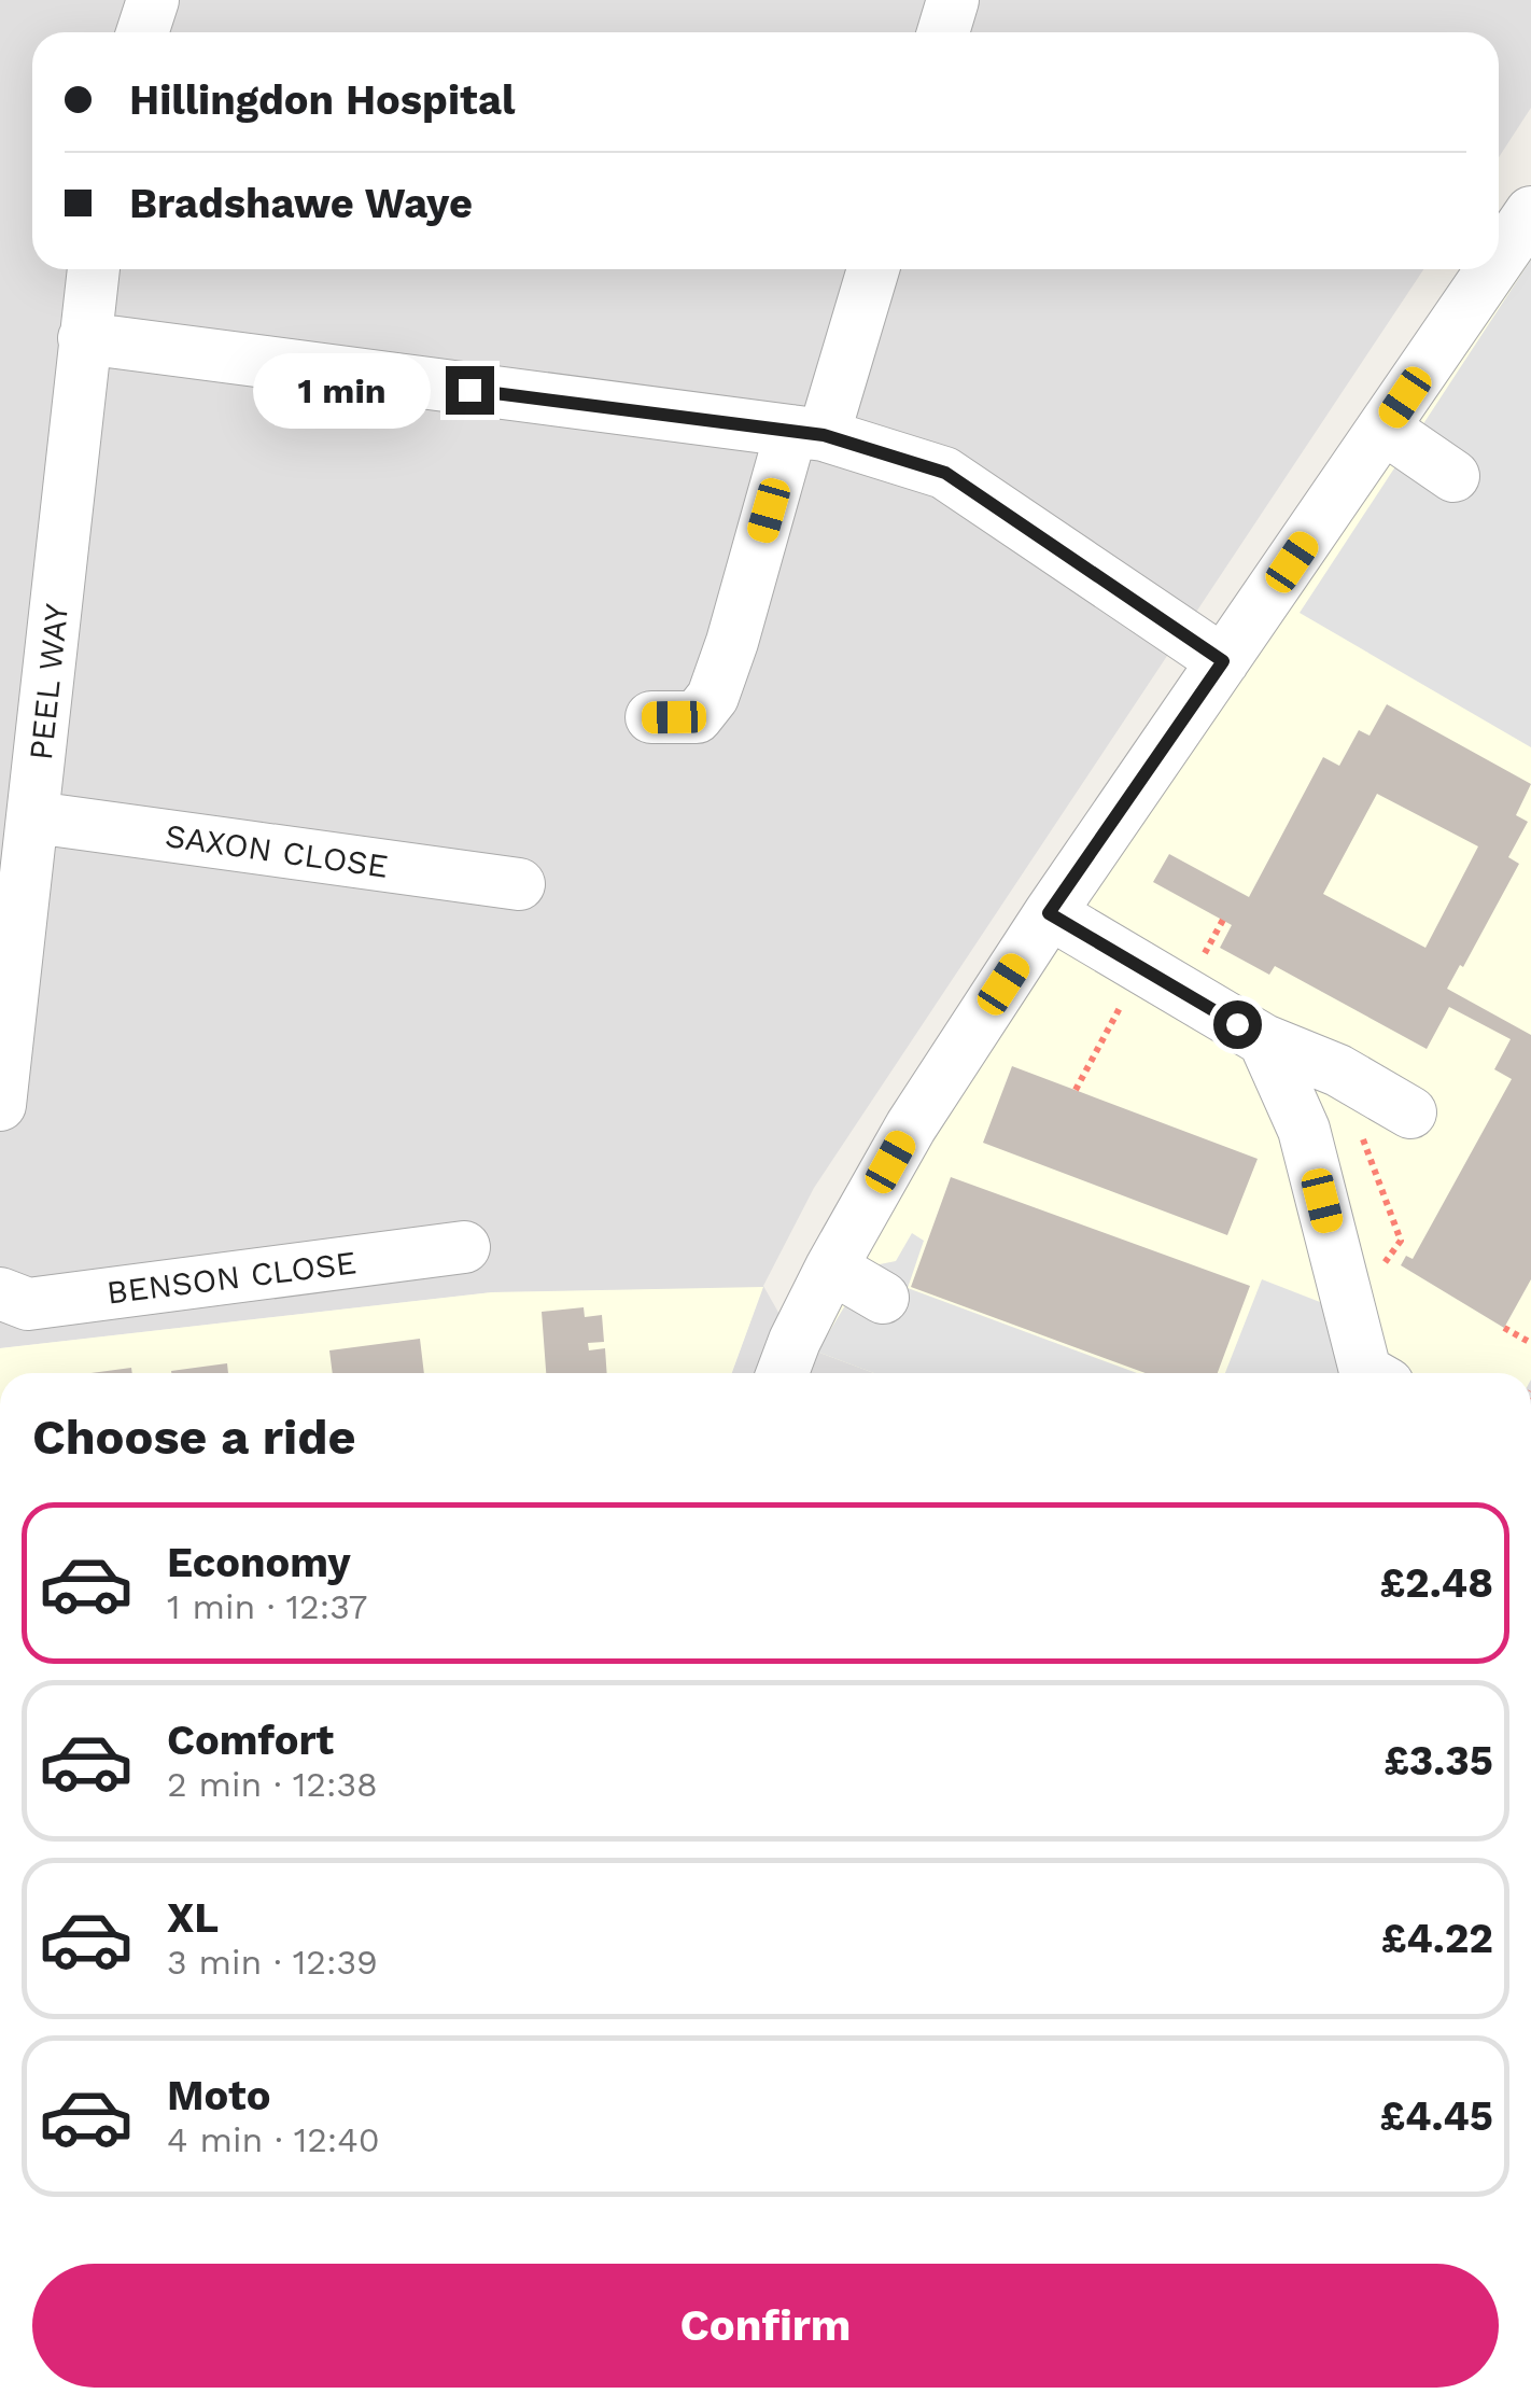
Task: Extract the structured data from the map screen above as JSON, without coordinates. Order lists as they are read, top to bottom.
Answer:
{
  "streets": {
    "street": ["PEEL WAY", "SAXON CLOSE", "BENSON CLOSE"]
  },
  "crossings": [
    ["PEEL WAY", "SAXON CLOSE"]
  ],
  "page": {
    "banner": ["Hillingdon Hospital", "Bradshawe Waye"],
    "bubble": "1 min",
    "heading": "Choose a ride",
    "list": [
      {
        "name": "Economy",
        "note": "1 min · 12:37",
        "value": "£2.48"
      },
      {
        "name": "Comfort",
        "note": "2 min · 12:38",
        "value": "£3.35"
      },
      {
        "name": "XL",
        "note": "3 min · 12:39",
        "value": "£4.22"
      },
      {
        "name": "Moto",
        "note": "4 min · 12:40",
        "value": "£4.45"
      }
    ],
    "buttons": "Confirm"
  }
}
